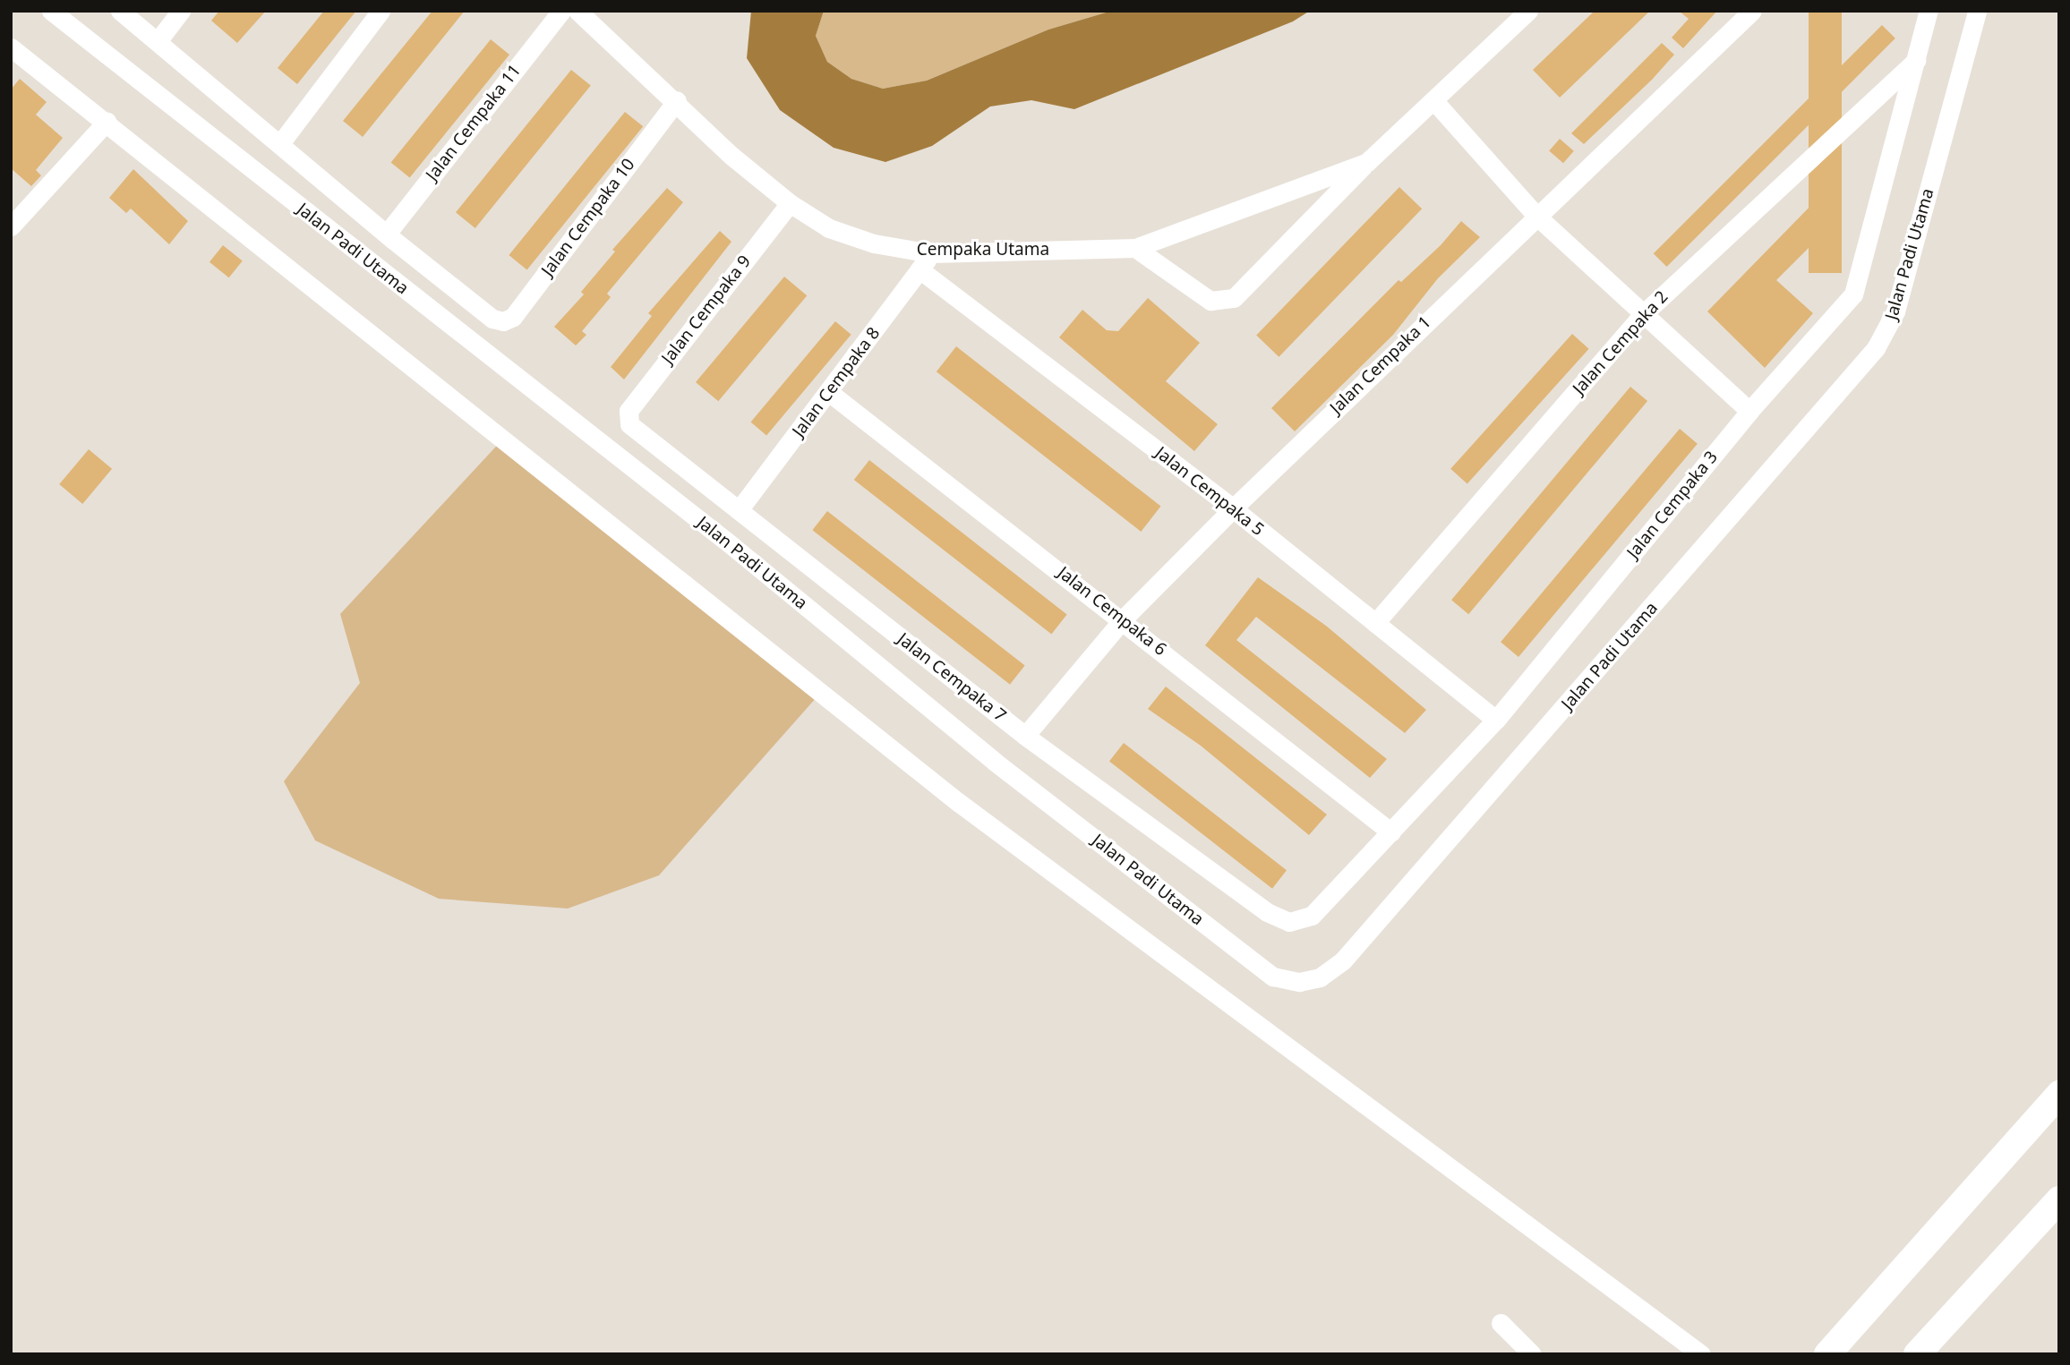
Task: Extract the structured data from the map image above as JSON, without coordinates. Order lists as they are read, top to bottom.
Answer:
{
  "streets": {
    "street": [
      "Jalan Cempaka 11",
      "Jalan Cempaka 10",
      "Jalan Padi Utama",
      "Cempaka Utama",
      "Jalan Cempaka 9",
      "Jalan Cempaka 2",
      "Jalan Cempaka 1",
      "Jalan Cempaka 8",
      "Jalan Cempaka 5",
      "Jalan Cempaka 3",
      "Jalan Cempaka 6",
      "Jalan Cempaka 7"
    ]
  },
  "crossings": [
    ["Jalan Cempaka 11", "Jalan Cempaka 10"],
    ["Jalan Cempaka 10", "Cempaka Utama"],
    ["Cempaka Utama", "Jalan Cempaka 9"],
    ["Cempaka Utama", "Jalan Cempaka 8"],
    ["Jalan Cempaka 9", "Jalan Cempaka 7"],
    ["Jalan Cempaka 2", "Jalan Cempaka 5"],
    ["Jalan Cempaka 2", "Jalan Cempaka 3"],
    ["Jalan Cempaka 1", "Jalan Cempaka 5"],
    ["Jalan Cempaka 1", "Jalan Cempaka 6"],
    ["Jalan Cempaka 1", "Jalan Cempaka 7"],
    ["Jalan Cempaka 8", "Jalan Cempaka 5"],
    ["Jalan Cempaka 8", "Jalan Cempaka 6"],
    ["Jalan Cempaka 8", "Jalan Cempaka 7"],
    ["Jalan Cempaka 5", "Jalan Cempaka 3"],
    ["Jalan Cempaka 3", "Jalan Cempaka 6"],
    ["Jalan Cempaka 3", "Jalan Cempaka 7"]
  ]
}
